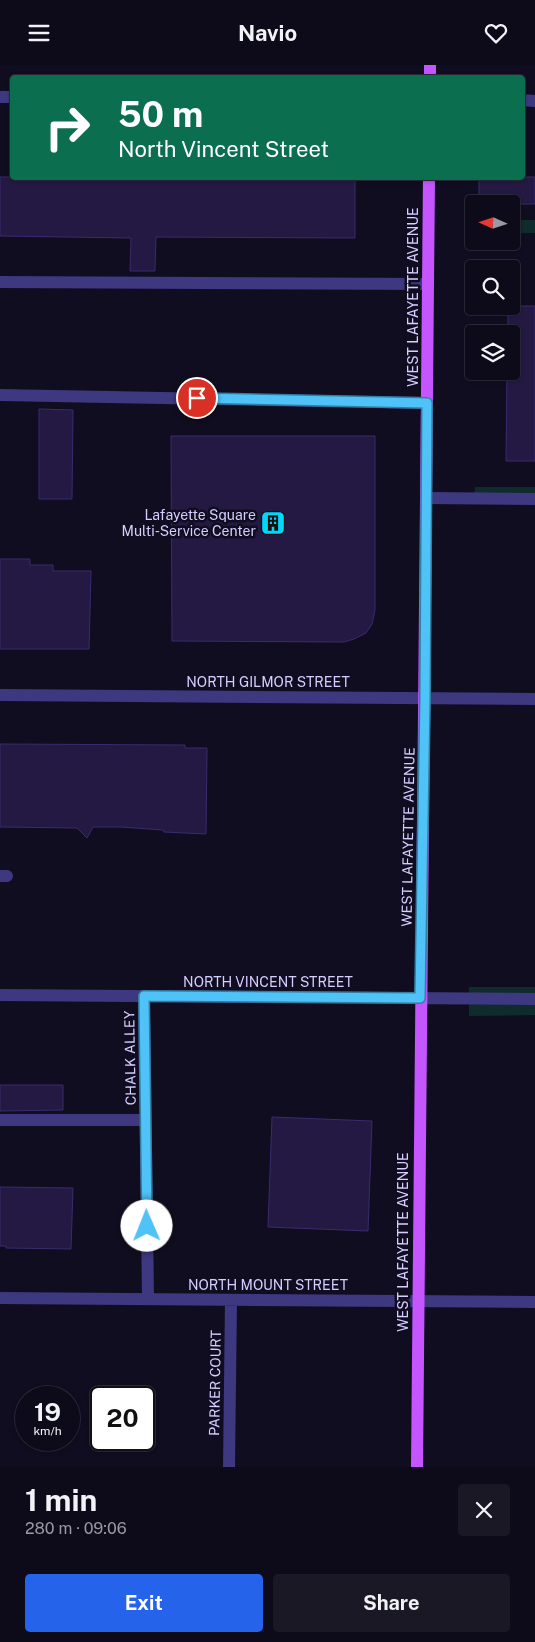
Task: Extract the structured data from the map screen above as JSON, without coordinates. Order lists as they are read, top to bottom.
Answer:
{
  "streets": {
    "main road": ["WEST LAFAYETTE AVENUE"],
    "street": [
      "NORTH GILMOR STREET",
      "NORTH VINCENT STREET",
      "CHALK ALLEY",
      "NORTH MOUNT STREET",
      "PARKER COURT"
    ]
  },
  "crossings": [
    ["WEST LAFAYETTE AVENUE", "NORTH GILMOR STREET"],
    ["WEST LAFAYETTE AVENUE", "NORTH VINCENT STREET"],
    ["WEST LAFAYETTE AVENUE", "NORTH MOUNT STREET"],
    ["NORTH VINCENT STREET", "CHALK ALLEY"],
    ["CHALK ALLEY", "NORTH MOUNT STREET"],
    ["NORTH MOUNT STREET", "PARKER COURT"]
  ],
  "places": {
    "building": ["Lafayette Square Multi-Service Center"]
  },
  "north": "left",
  "page": {
    "header": "Navio",
    "turn": ["50 m", "North Vincent Street"],
    "speed": "19 km/h",
    "limit": "20",
    "heading": ["1 min", "280 m · 09:06"],
    "buttons": ["Exit", "Share"]
  }
}
